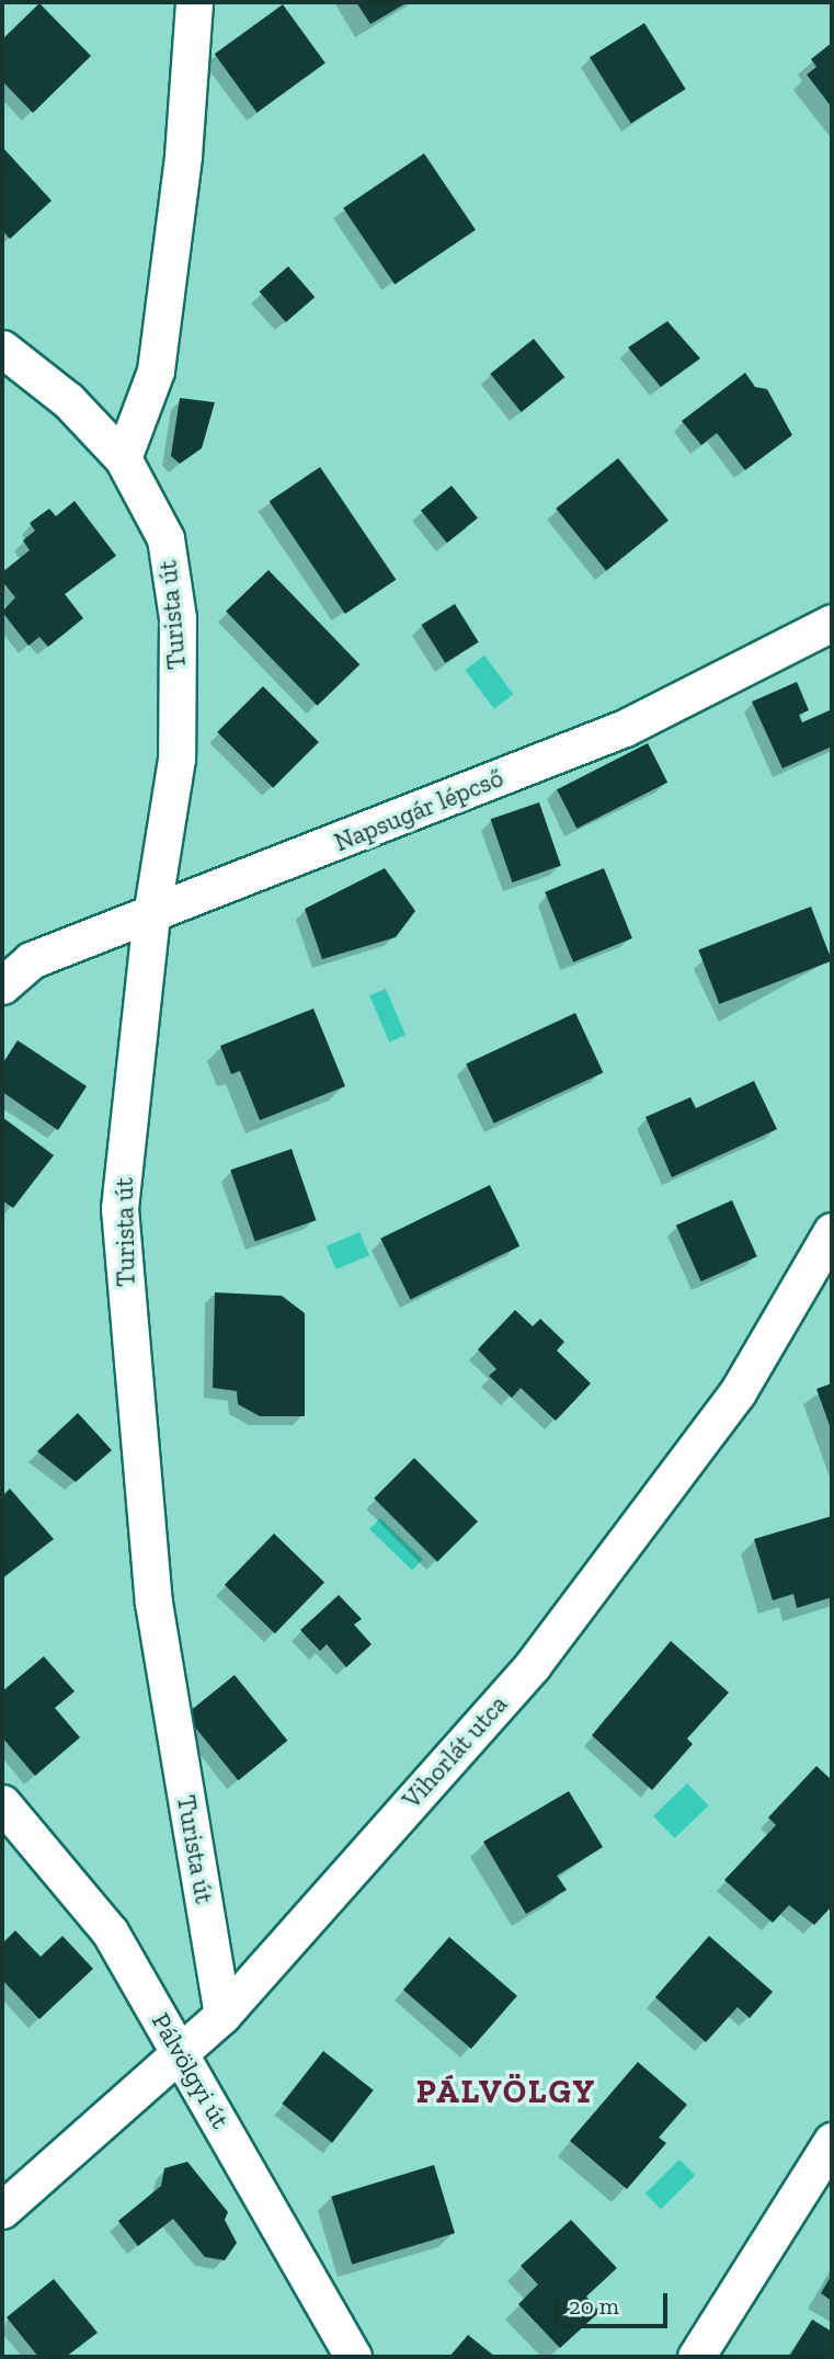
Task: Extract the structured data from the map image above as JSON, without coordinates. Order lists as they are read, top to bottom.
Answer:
{
  "streets": {
    "street": [
      "Turista út",
      "Napsugár lépcső",
      "Vihorlát utca",
      "Pálvölgyi út"
    ]
  },
  "crossings": [
    ["Turista út", "Napsugár lépcső"],
    ["Turista út", "Vihorlát utca"],
    ["Vihorlát utca", "Pálvölgyi út"]
  ],
  "districts": ["PÁLVÖLGY"],
  "scale_bar": "20 m"
}
